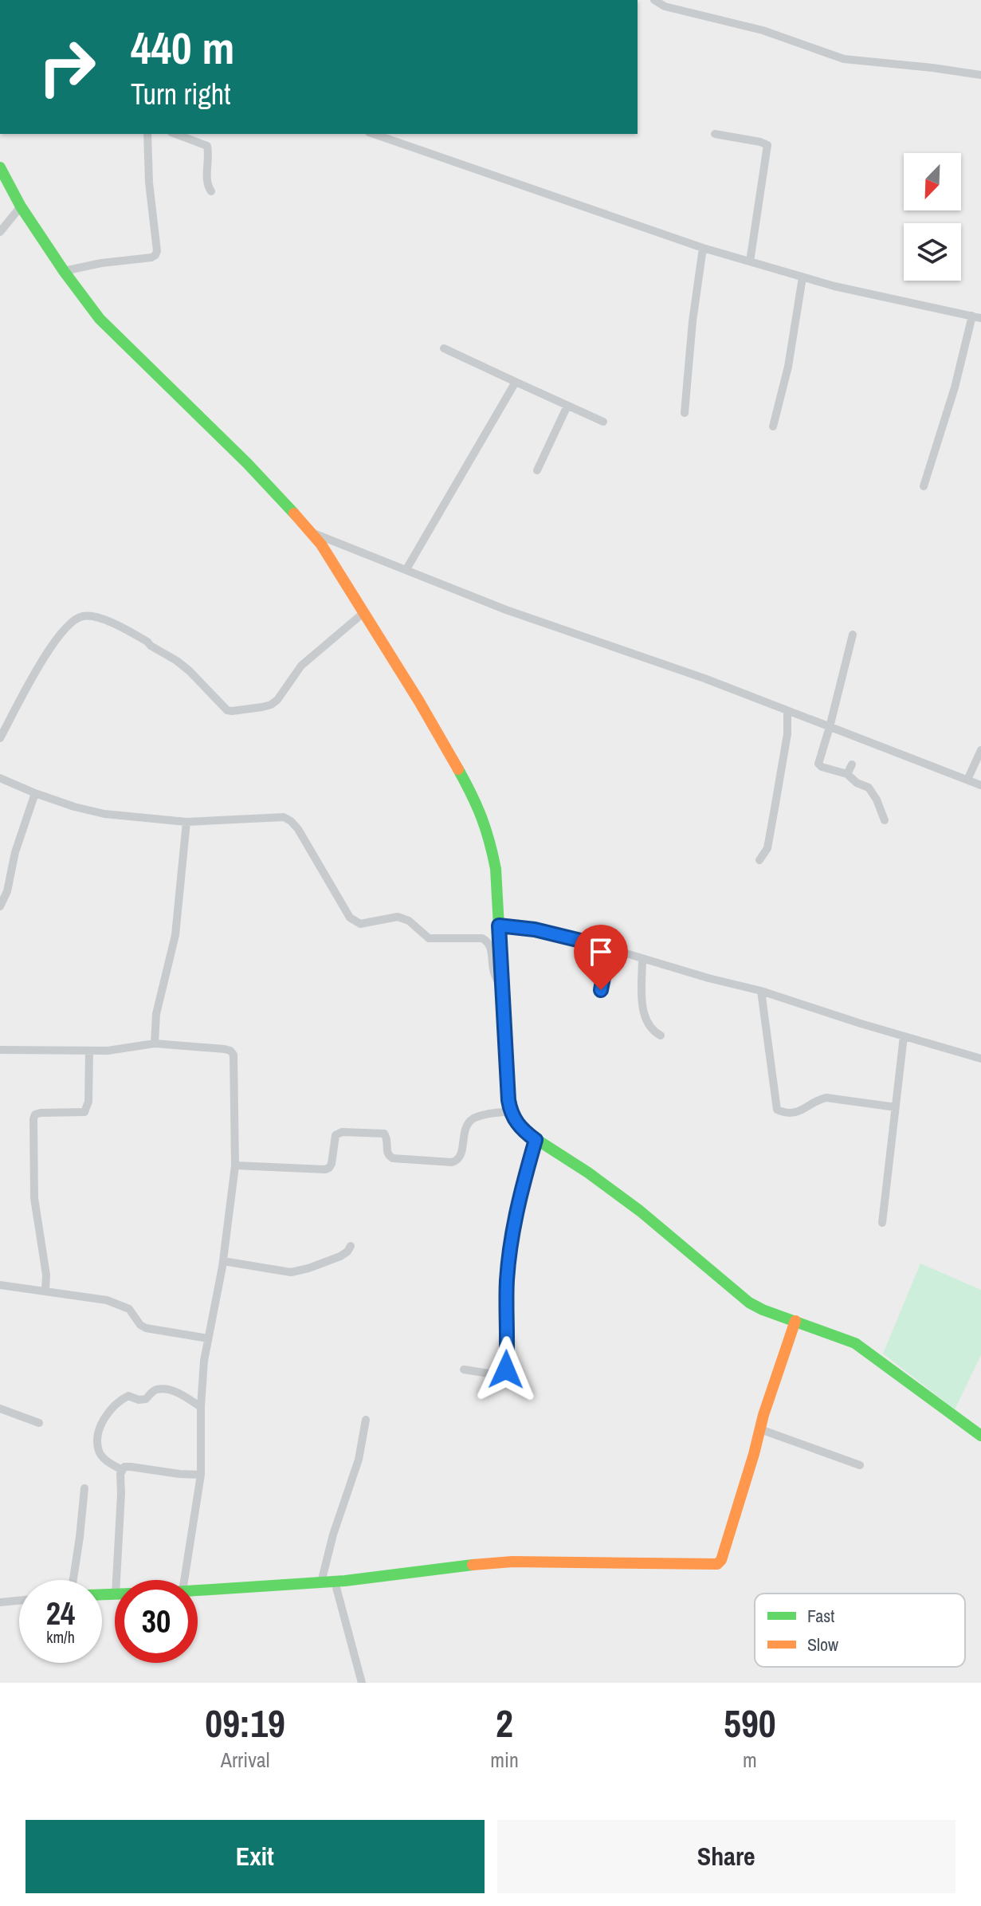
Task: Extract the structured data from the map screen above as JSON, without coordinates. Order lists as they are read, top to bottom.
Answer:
{
  "legend": ["Fast", "Slow"],
  "north": "bottom left",
  "page": {
    "turn": ["440 m", "Turn right"],
    "speed": "24 km/h",
    "limit": "30",
    "eta": [
      "09:19",
      "Arrival",
      "2",
      "min",
      "590",
      "m"
    ],
    "buttons": ["Exit", "Share"]
  }
}
